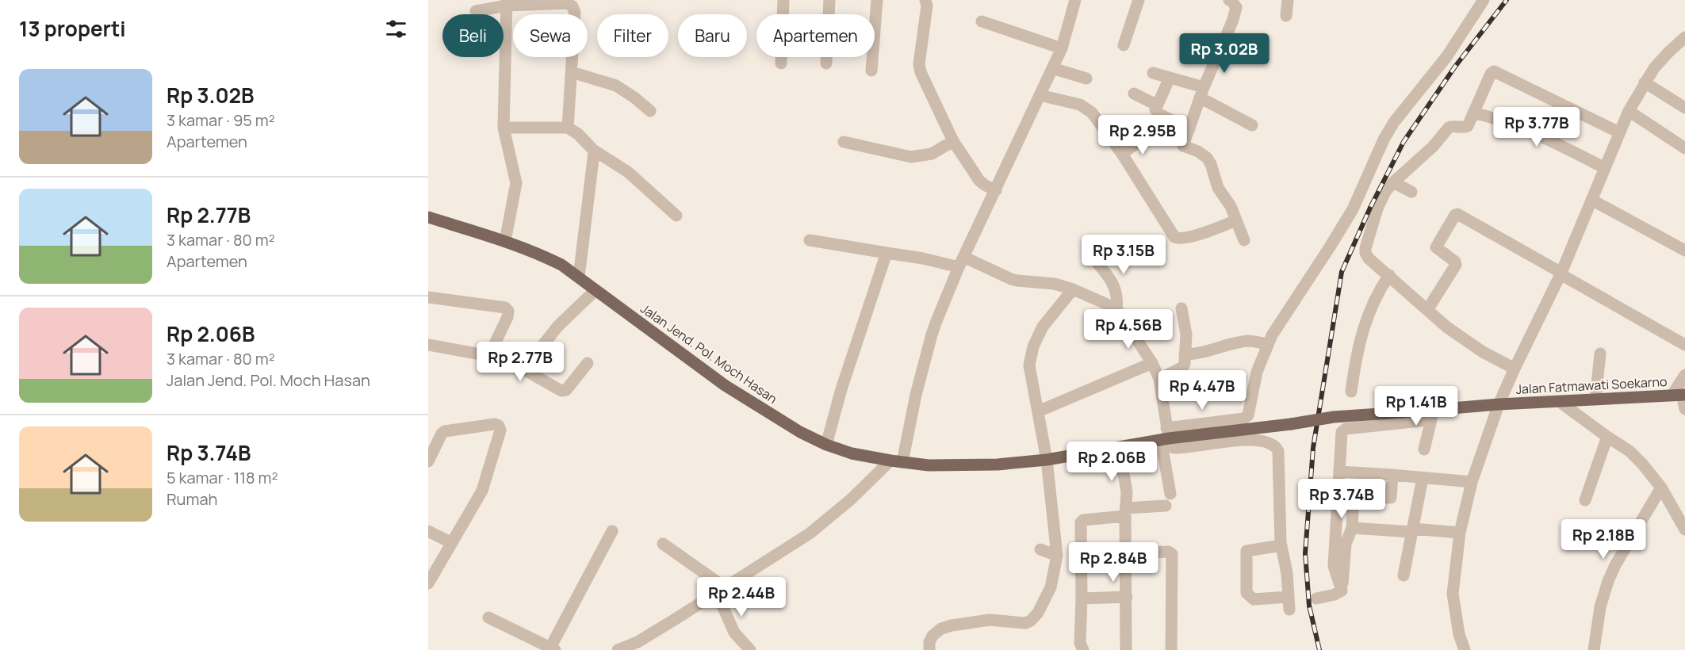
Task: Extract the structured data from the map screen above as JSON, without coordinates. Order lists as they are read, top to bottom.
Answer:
{
  "streets": {
    "main road": ["Jalan Jend. Pol. Moch Hasan", "Jalan Fatmawati Soekarno"]
  },
  "crossings": [
    ["Jalan Jend. Pol. Moch Hasan", "Jalan Fatmawati Soekarno"]
  ],
  "page": {
    "heading": "13 properti",
    "chip": [
      "Beli",
      "Sewa",
      "Filter",
      "Baru",
      "Apartemen"
    ],
    "price": [
      "Rp 3.02B",
      "Rp 3.77B",
      "Rp 2.95B",
      "Rp 3.15B",
      "Rp 4.56B",
      "Rp 2.77B",
      "Rp 4.47B",
      "Rp 1.41B",
      "Rp 2.06B",
      "Rp 3.74B",
      "Rp 2.18B",
      "Rp 2.84B",
      "Rp 2.44B"
    ],
    "list": [
      {
        "name": "Rp 3.02B",
        "note": "3 kamar · 95 m² · Apartemen"
      },
      {
        "name": "Rp 2.77B",
        "note": "3 kamar · 80 m² · Apartemen"
      },
      {
        "name": "Rp 2.06B",
        "note": "3 kamar · 80 m² · Jalan Jend. Pol. Moch Hasan"
      },
      {
        "name": "Rp 3.74B",
        "note": "5 kamar · 118 m² · Rumah"
      }
    ]
  }
}
